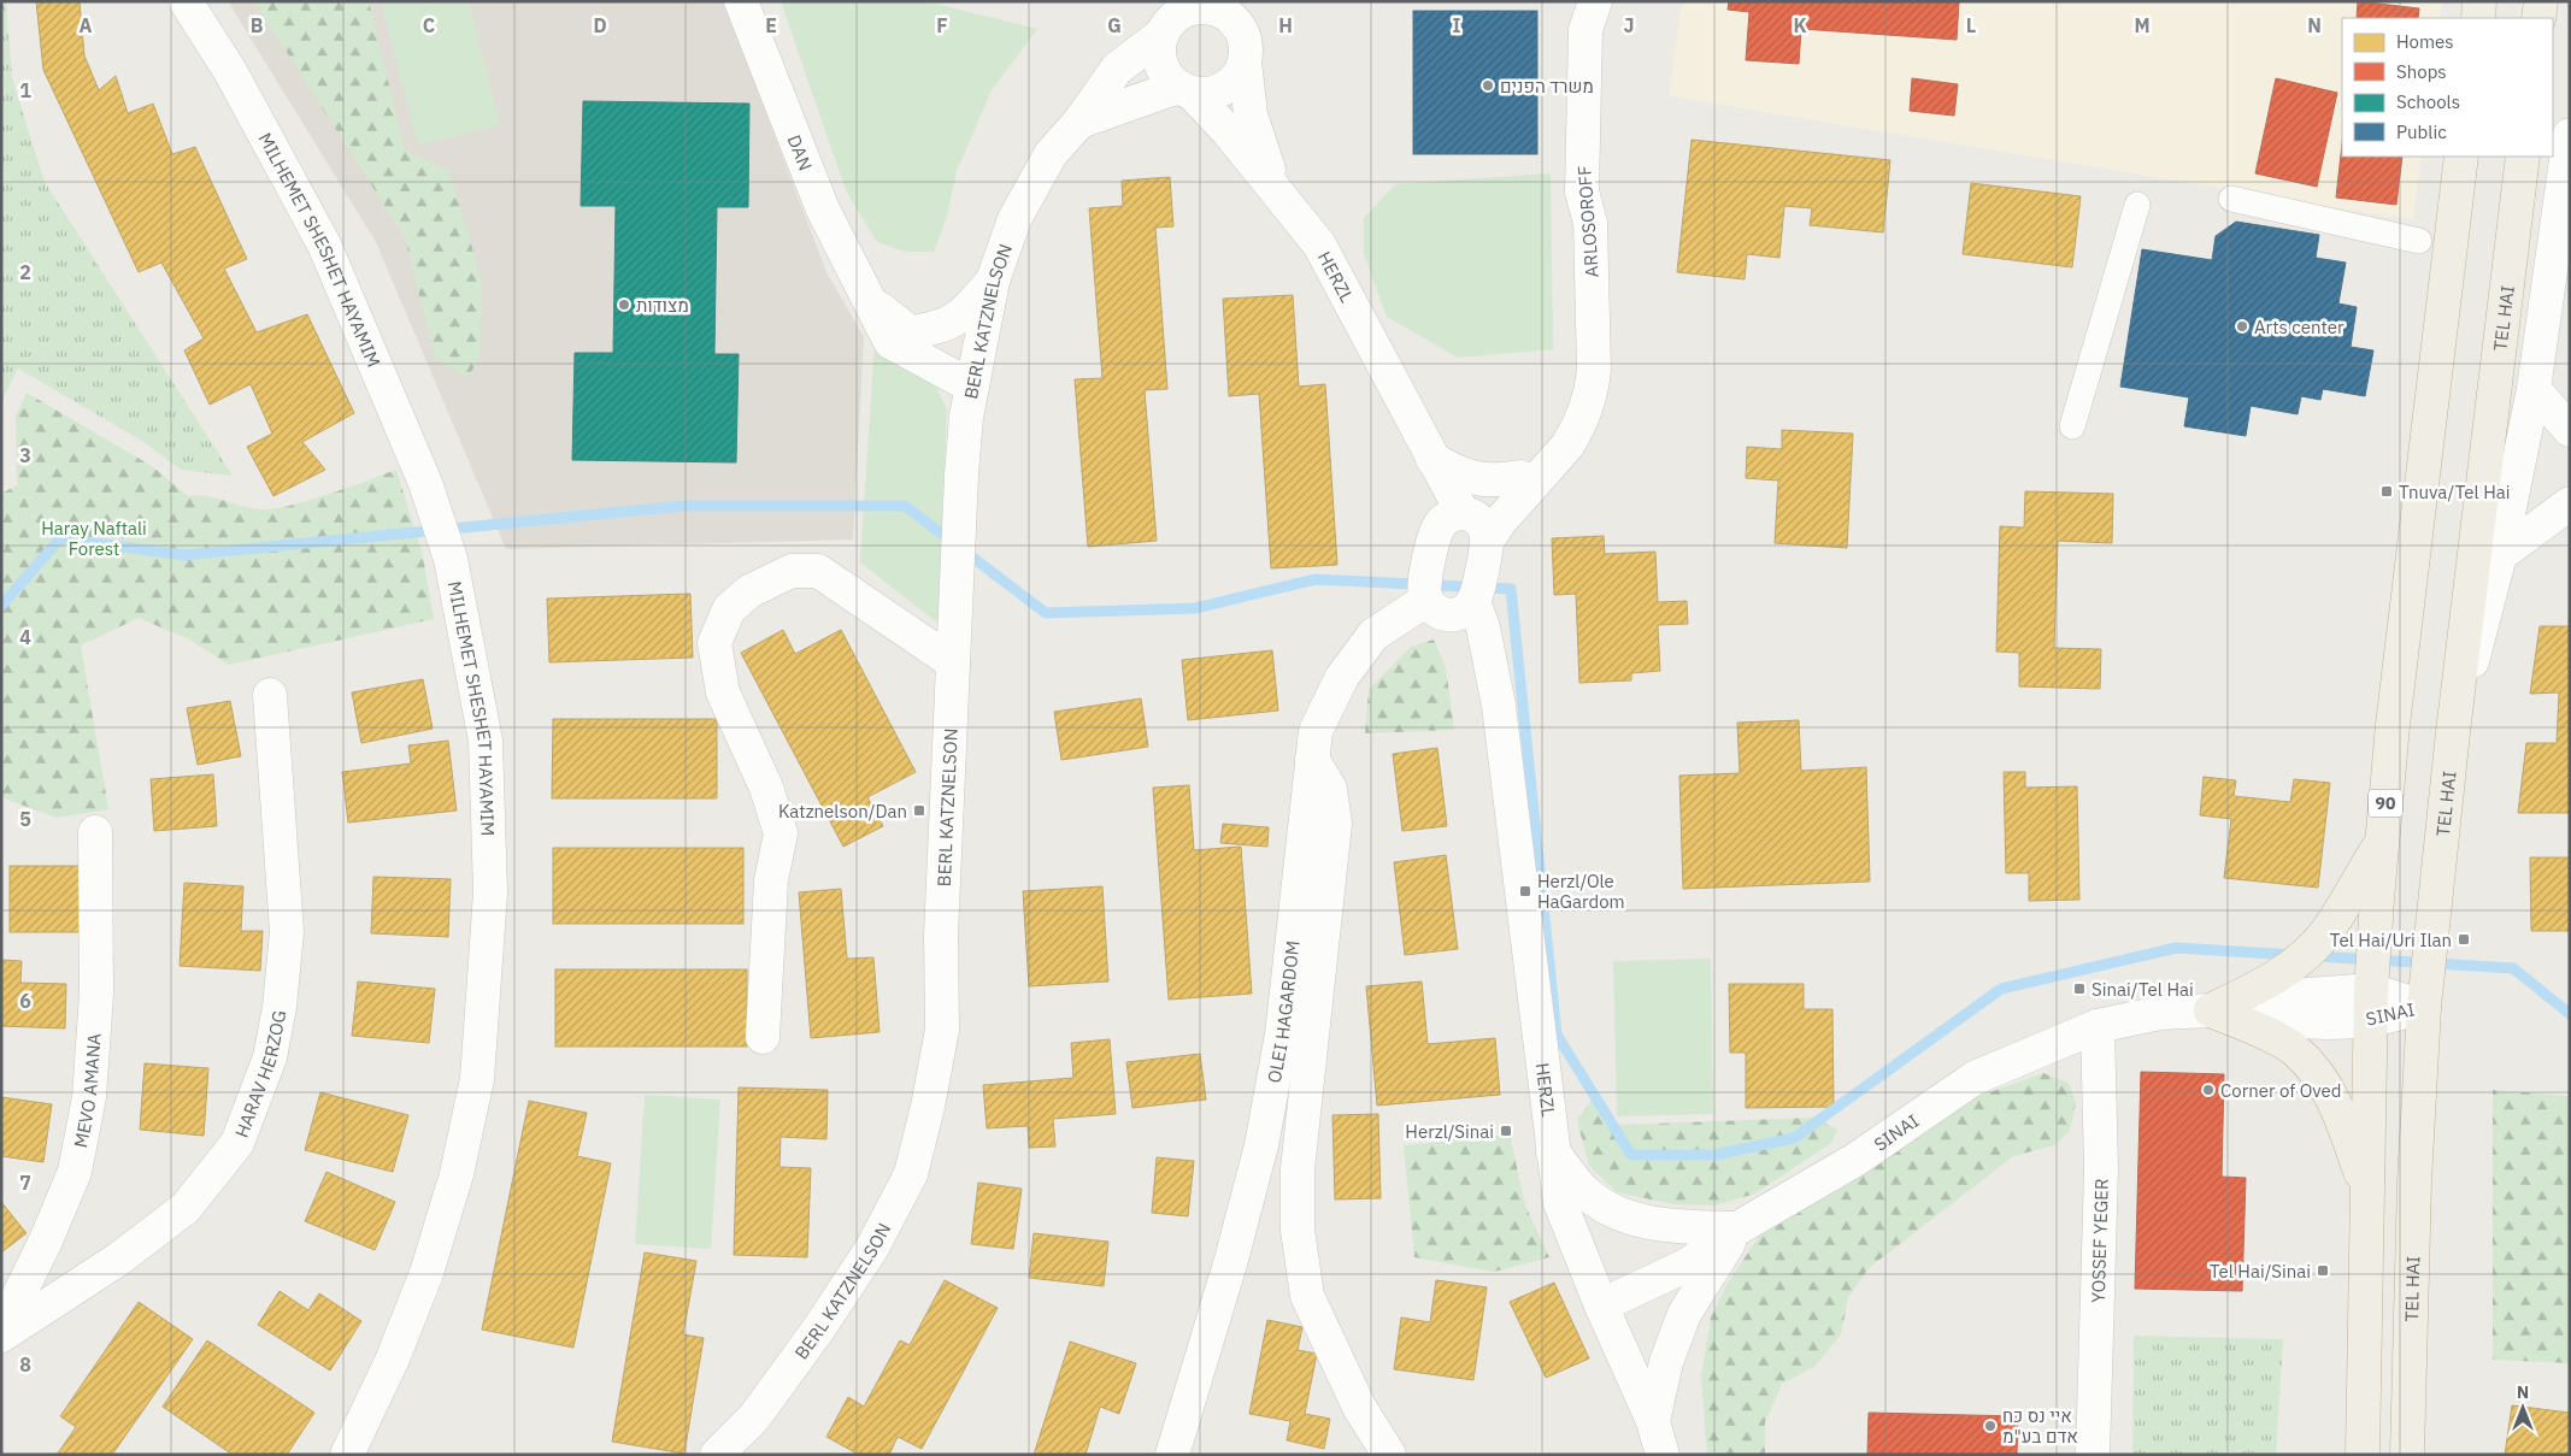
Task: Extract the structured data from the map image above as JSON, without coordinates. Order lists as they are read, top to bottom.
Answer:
{
  "streets": {
    "highway": ["TEL HAI", "90"],
    "street": [
      "DAN",
      "ARLOSOROFF",
      "MILHEMET SHESHET HAYAMIM",
      "HERZL",
      "BERL KATZNELSON",
      "OLEI HAGARDOM",
      "SINAI",
      "HARAV HERZOG",
      "MEVO AMANA",
      "YOSSEF YEGER"
    ]
  },
  "crossings": [
    ["DAN", "BERL KATZNELSON"],
    ["ARLOSOROFF", "HERZL"],
    ["HERZL", "BERL KATZNELSON"],
    ["HERZL", "OLEI HAGARDOM"],
    ["HERZL", "SINAI"],
    ["TEL HAI", "SINAI"],
    ["90", "SINAI"],
    ["SINAI", "YOSSEF YEGER"]
  ],
  "parks": ["Haray Naftali Forest"],
  "places": {
    "other": [
      "משרד הפנים",
      "מצודות",
      "Arts center",
      "Corner of Oved",
      "איי נס כח אדם בע\"מ"
    ],
    "transit": [
      "Tnuva/Tel Hai",
      "Katznelson/Dan",
      "Herzl/Ole HaGardom",
      "Tel Hai/Uri Ilan",
      "Sinai/Tel Hai",
      "Herzl/Sinai",
      "Tel Hai/Sinai"
    ]
  },
  "legend": [
    "Homes",
    "Shops",
    "Schools",
    "Public"
  ],
  "north": "top",
  "grid": {
    "columns": [
      "A",
      "B",
      "C",
      "D",
      "E",
      "F",
      "G",
      "H",
      "I",
      "J",
      "K",
      "L",
      "M",
      "N"
    ],
    "rows": [
      "1",
      "2",
      "3",
      "4",
      "5",
      "6",
      "7",
      "8"
    ]
  }
}
